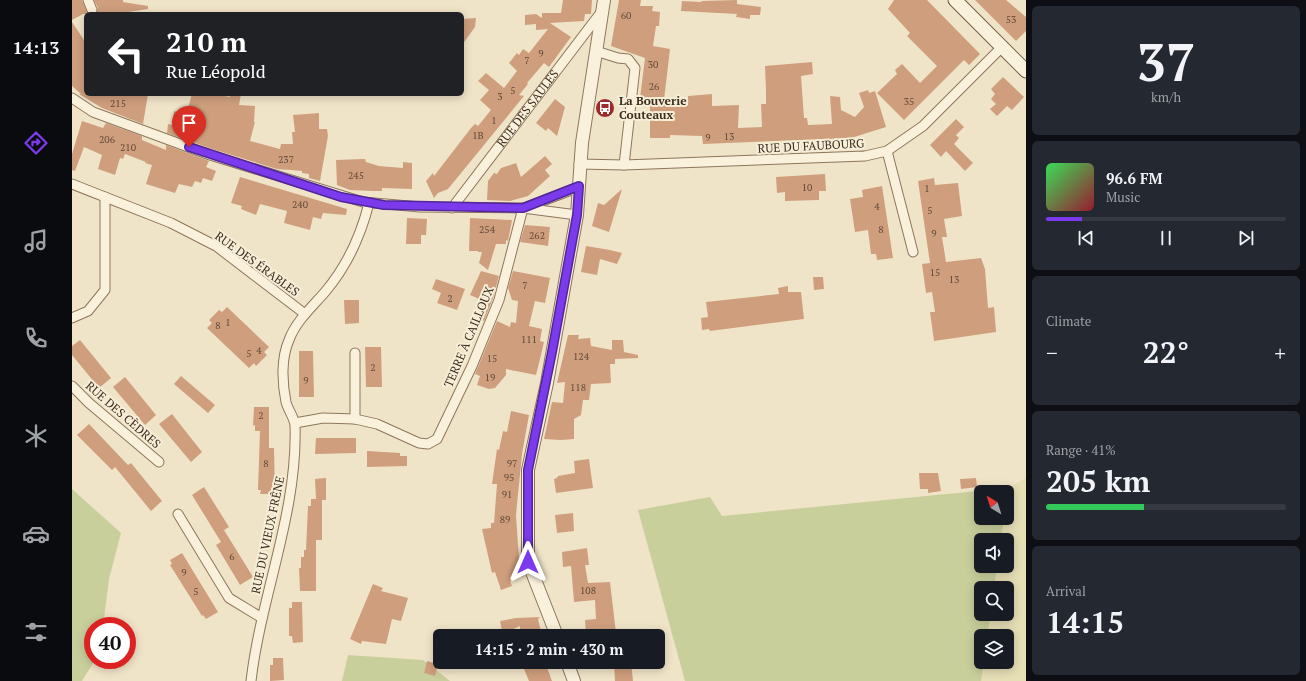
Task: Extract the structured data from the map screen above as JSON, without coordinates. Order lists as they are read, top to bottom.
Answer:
{
  "streets": {
    "street": [
      "RUE DES SAULES",
      "RUE DU FAUBOURG",
      "RUE DES ÉRABLES",
      "TERRE À CAILLOUX",
      "RUE DES CÈDRES",
      "RUE DU VIEUX FRÊNE"
    ]
  },
  "crossings": [
    ["RUE DES SAULES", "RUE DU FAUBOURG"],
    ["RUE DES ÉRABLES", "RUE DU VIEUX FRÊNE"]
  ],
  "places": {
    "bus stop": ["La Bouverie Couteaux"]
  },
  "house_numbers": [
    "60",
    "53",
    "9",
    "7",
    "30",
    "26",
    "5",
    "3",
    "35",
    "215",
    "1",
    "1B",
    "13",
    "9",
    "206",
    "210",
    "237",
    "245",
    "10",
    "1",
    "240",
    "4",
    "5",
    "254",
    "8",
    "9",
    "262",
    "15",
    "13",
    "7",
    "2",
    "1",
    "8",
    "111",
    "4",
    "5",
    "124",
    "15",
    "2",
    "19",
    "9",
    "118",
    "2",
    "8",
    "97",
    "95",
    "91",
    "89",
    "6",
    "9",
    "108",
    "5"
  ],
  "north": "top left",
  "page": {
    "tabs": "14:13",
    "tile": [
      ["37", "km/h"],
      "Climate",
      ["Range · 41%", "205 km"],
      ["Arrival", "14:15"]
    ],
    "turn": ["210 m", "Rue Léopold"],
    "song": ["96.6 FM", "Music"],
    "heat": ["−", "22°", "+"],
    "limit": "40",
    "trip": "14:15 · 2 min · 430 m"
  }
}
